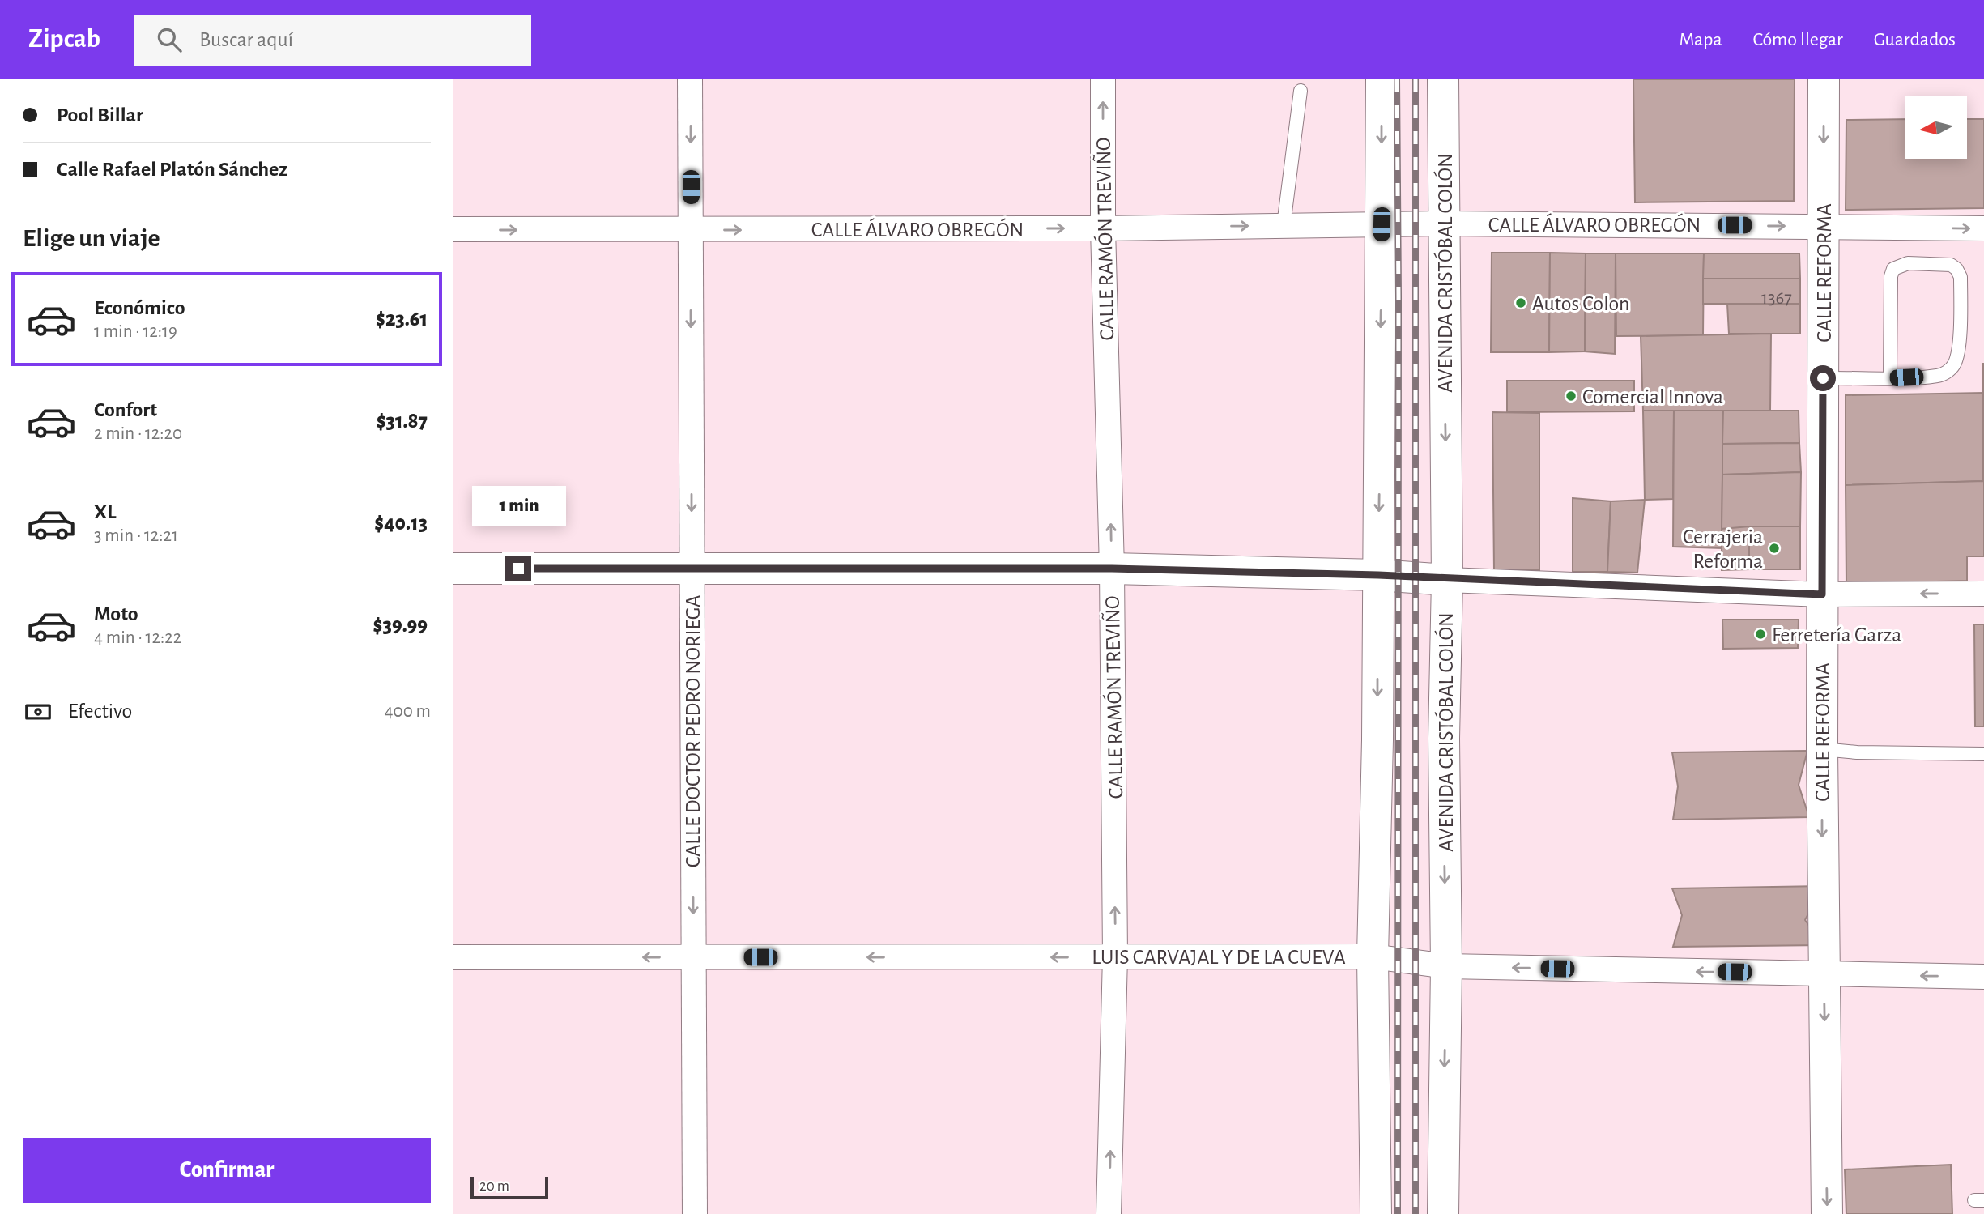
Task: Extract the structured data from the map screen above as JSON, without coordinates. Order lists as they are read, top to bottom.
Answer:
{
  "streets": {
    "main road": ["AVENIDA CRISTÓBAL COLÓN", "CALLE REFORMA"],
    "street": [
      "CALLE ÁLVARO OBREGÓN",
      "CALLE RAMÓN TREVIÑO",
      "CALLE DOCTOR PEDRO NORIEGA",
      "LUIS CARVAJAL Y DE LA CUEVA"
    ]
  },
  "crossings": [
    ["CALLE ÁLVARO OBREGÓN", "CALLE RAMÓN TREVIÑO"],
    ["CALLE ÁLVARO OBREGÓN", "AVENIDA CRISTÓBAL COLÓN"],
    ["CALLE ÁLVARO OBREGÓN", "CALLE REFORMA"],
    ["CALLE ÁLVARO OBREGÓN", "CALLE DOCTOR PEDRO NORIEGA"],
    ["CALLE RAMÓN TREVIÑO", "LUIS CARVAJAL Y DE LA CUEVA"],
    ["AVENIDA CRISTÓBAL COLÓN", "LUIS CARVAJAL Y DE LA CUEVA"],
    ["CALLE REFORMA", "LUIS CARVAJAL Y DE LA CUEVA"],
    ["CALLE DOCTOR PEDRO NORIEGA", "LUIS CARVAJAL Y DE LA CUEVA"]
  ],
  "one_way": [
    "CALLE ÁLVARO OBREGÓN",
    "CALLE RAMÓN TREVIÑO",
    "CALLE REFORMA",
    "CALLE DOCTOR PEDRO NORIEGA",
    "LUIS CARVAJAL Y DE LA CUEVA"
  ],
  "places": [
    "Autos Colon",
    "Comercial Innova",
    "Cerrajeria Reforma",
    "Ferretería Garza"
  ],
  "house_numbers": ["1367"],
  "scale_bar": "20 m",
  "north": "left",
  "page": {
    "header": "Zipcab",
    "search": "Buscar aquí",
    "nav": ["Mapa", "Cómo llegar", "Guardados"],
    "banner": ["Pool Billar", "Calle Rafael Platón Sánchez"],
    "heading": "Elige un viaje",
    "list": [
      {
        "name": "Económico",
        "note": "1 min · 12:19",
        "value": "$23.61"
      },
      {
        "name": "Confort",
        "note": "2 min · 12:20",
        "value": "$31.87"
      },
      {
        "name": "XL",
        "note": "3 min · 12:21",
        "value": "$40.13"
      },
      {
        "name": "Moto",
        "note": "4 min · 12:22",
        "value": "$39.99"
      }
    ],
    "bubble": "1 min",
    "pay": ["Efectivo", "400 m"],
    "buttons": "Confirmar",
    "scale": "20 m"
  }
}
